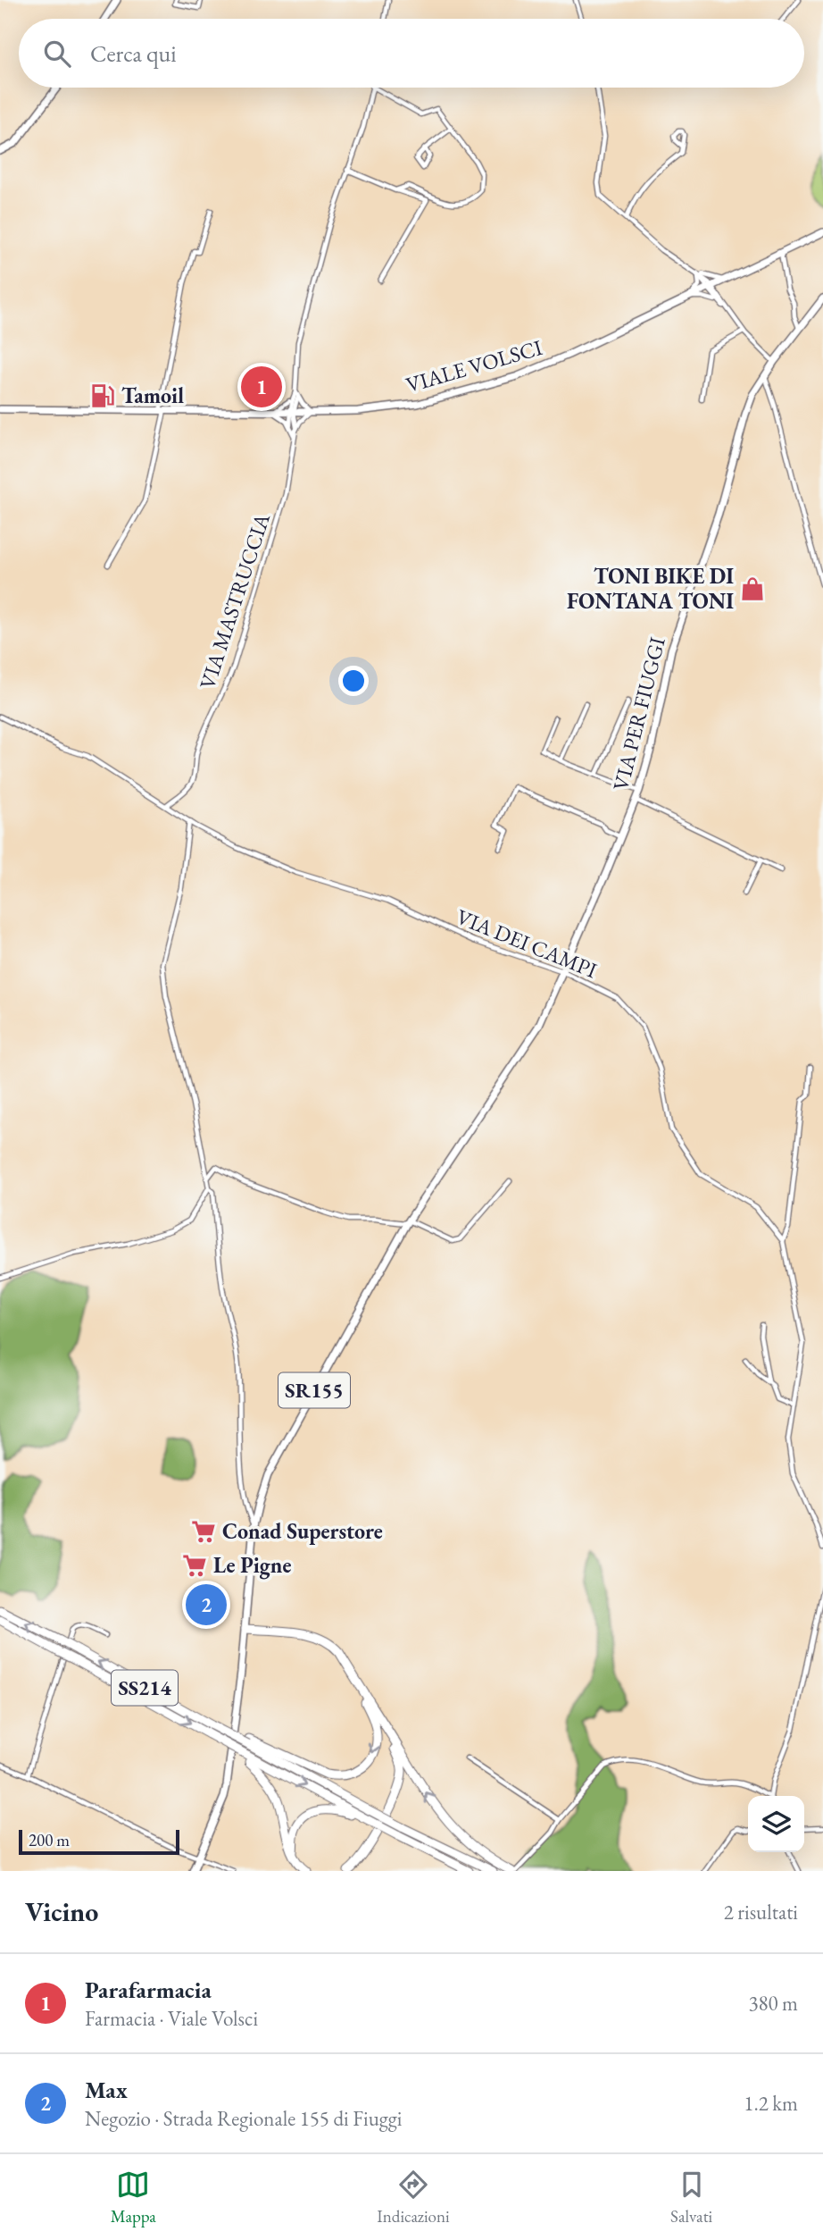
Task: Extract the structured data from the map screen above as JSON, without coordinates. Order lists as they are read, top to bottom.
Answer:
{
  "streets": {
    "highway": ["SS214"],
    "main road": ["VIALE VOLSCI", "VIA PER FIUGGI", "SR155"],
    "street": ["VIA MASTRUCCIA", "VIA DEI CAMPI"]
  },
  "crossings": [
    ["VIA MASTRUCCIA", "VIA DEI CAMPI"],
    ["VIA PER FIUGGI", "VIA DEI CAMPI"],
    ["VIA PER FIUGGI", "SR155"],
    ["VIA DEI CAMPI", "SR155"]
  ],
  "places": {
    "fuel station": ["Tamoil"],
    "shop": ["TONI BIKE DI FONTANA TONI"],
    "supermarket": ["Conad Superstore", "Le Pigne"]
  },
  "scale_bar": "200 m",
  "page": {
    "search": "Cerca qui",
    "pins": ["1", "2"],
    "scale": "200 m",
    "heading": ["Vicino", "2 risultati"],
    "list": [
      {
        "mark": "1",
        "name": "Parafarmacia",
        "note": "Farmacia · Viale Volsci",
        "value": "380 m"
      },
      {
        "mark": "2",
        "name": "Max",
        "note": "Negozio · Strada Regionale 155 di Fiuggi",
        "value": "1.2 km"
      }
    ],
    "nav": ["Mappa", "Indicazioni", "Salvati"]
  }
}
